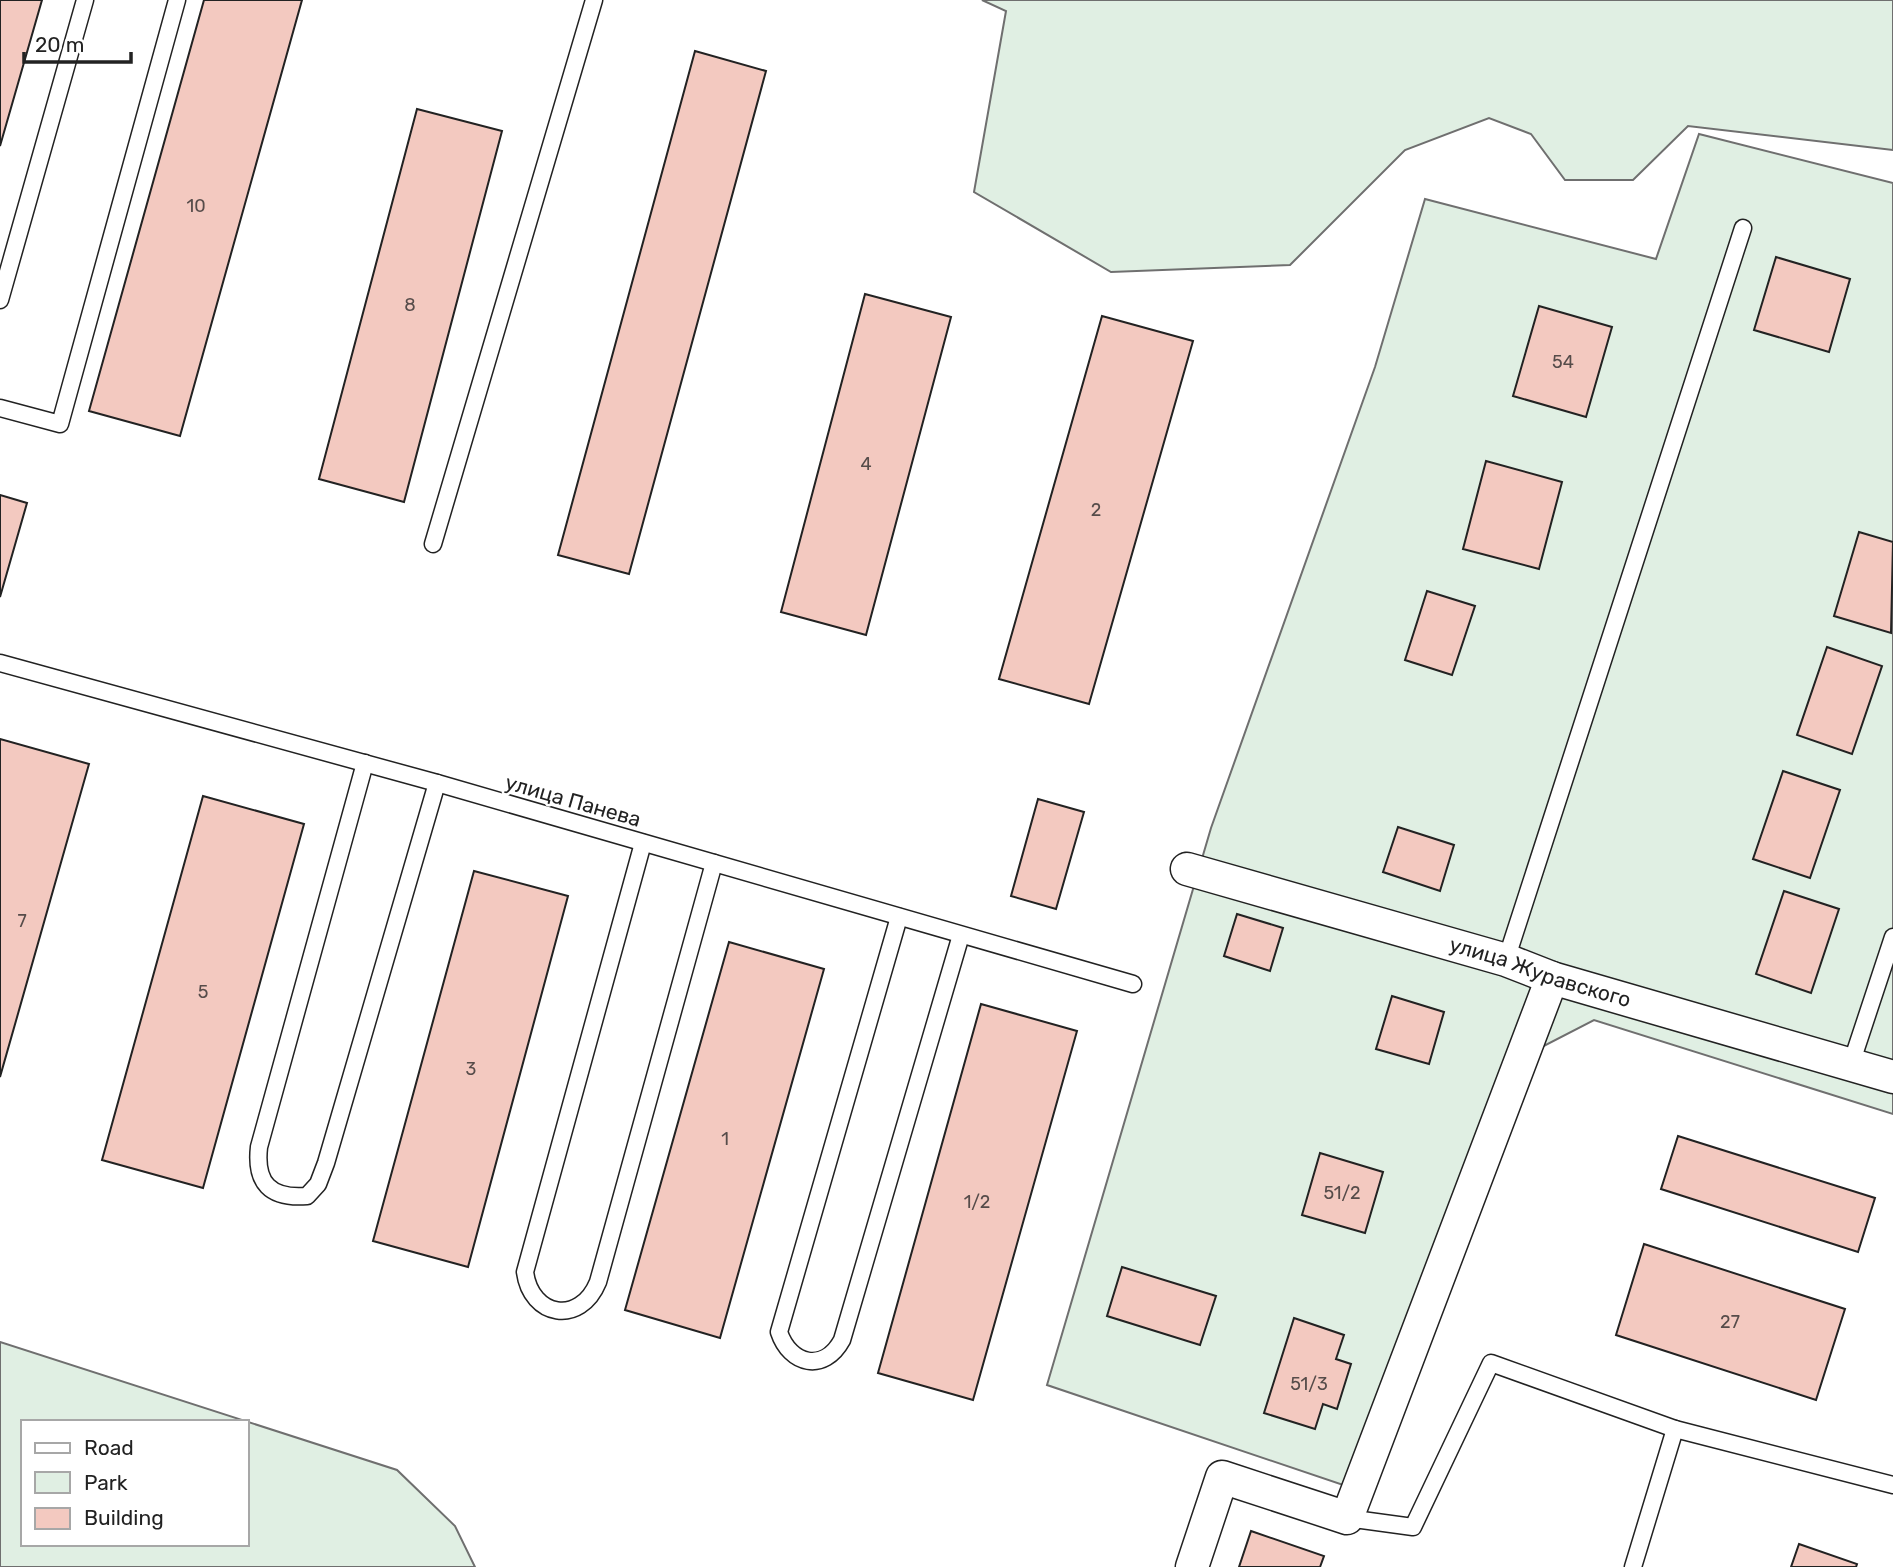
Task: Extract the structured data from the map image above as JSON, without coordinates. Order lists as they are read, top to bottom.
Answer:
{
  "streets": {
    "street": ["улица Журавского"],
    "lane": ["улица Панева"]
  },
  "house_numbers": [
    "10",
    "8",
    "54",
    "4",
    "2",
    "7",
    "5",
    "3",
    "1",
    "51/2",
    "1/2",
    "27",
    "51/3"
  ],
  "legend": ["Road", "Park", "Building"],
  "scale_bar": "20 m"
}
